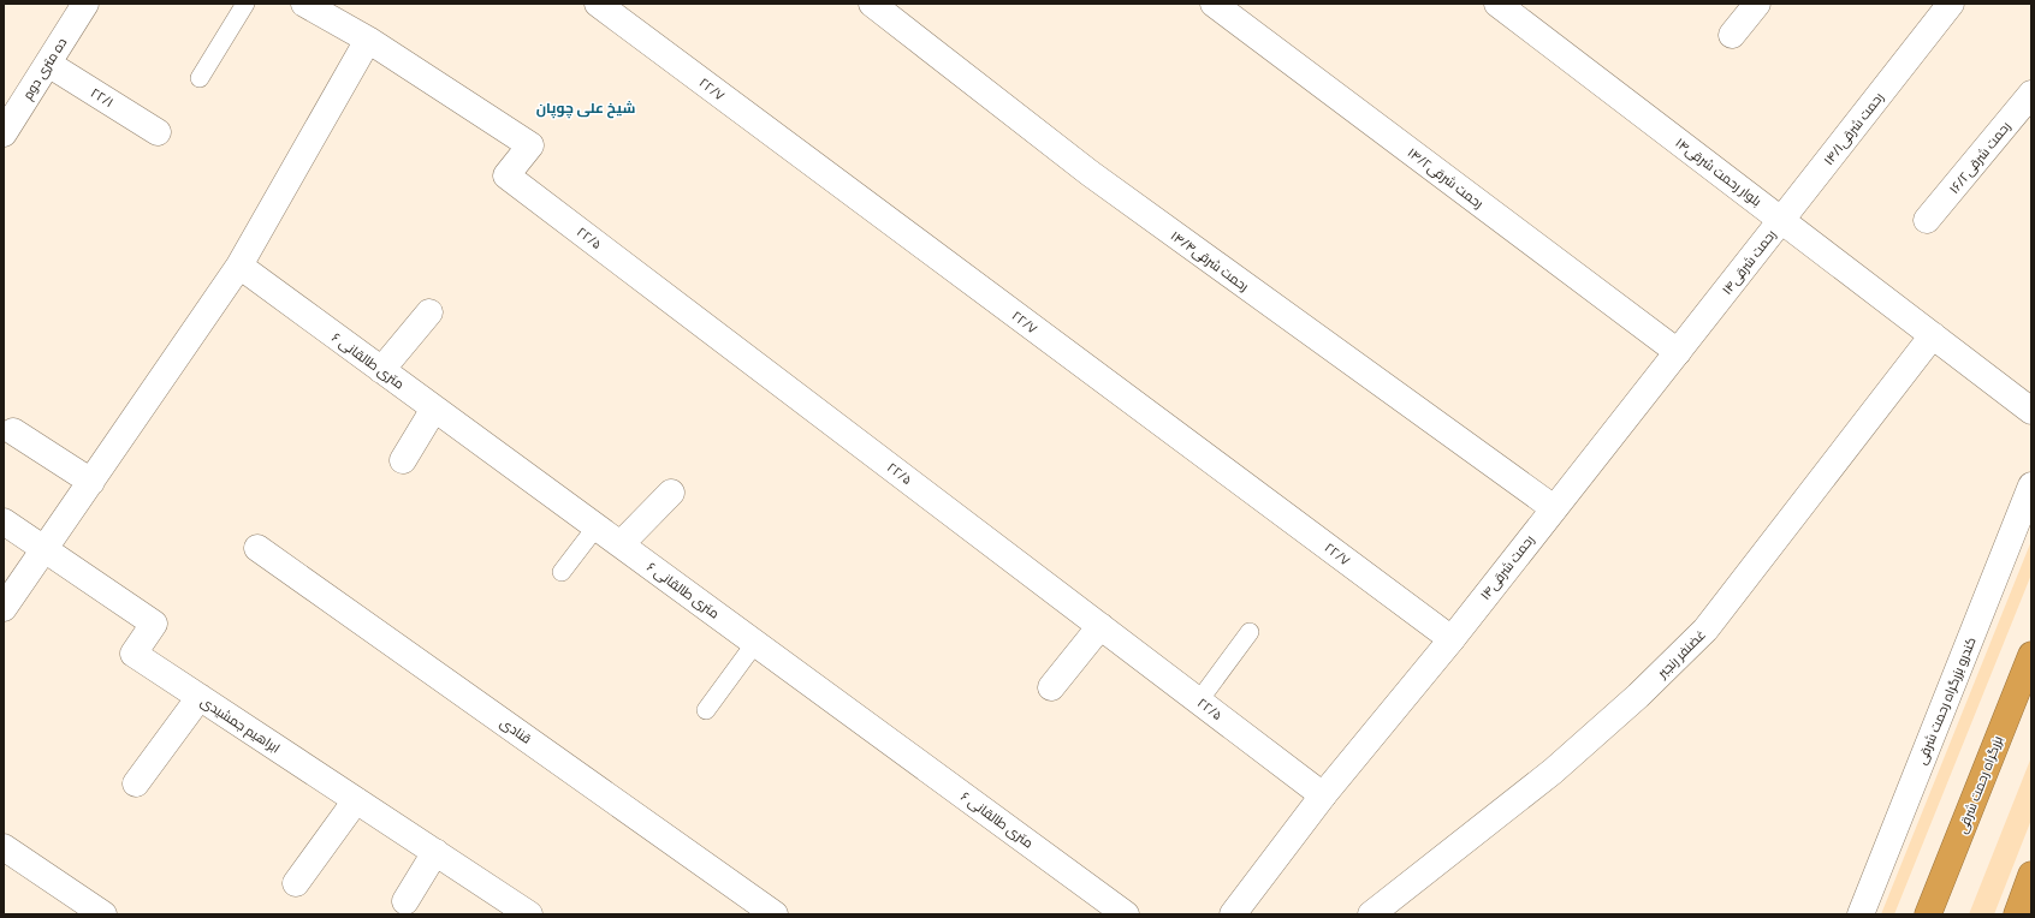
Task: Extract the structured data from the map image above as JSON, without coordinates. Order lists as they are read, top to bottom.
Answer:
{
  "streets": {
    "highway": ["بزرگراه رحمت شرقی"],
    "street": [
      "ده متری دوم",
      "۲۲/۷",
      "۲۲/۱",
      "۱۴/۱رحمت شرقی",
      "۱۶/۲رحمت شرقی",
      "بلوار رحمت شرقی۱۴",
      "۱۴/۲رحمت شرقی",
      "۲۲/۵",
      "۱۴/۴رحمت شرقی",
      "۱۴رحمت شرقی",
      "۶ متری طالقانی",
      "غضنفر رنجبر",
      "کندرو بزرگراه رحمت شرقی",
      "ابراهیم جمشیدی",
      "قنادی"
    ]
  },
  "crossings": [
    ["ده متری دوم", "۲۲/۱"],
    ["۲۲/۷", "۱۴رحمت شرقی"],
    ["۱۴/۱رحمت شرقی", "بلوار رحمت شرقی۱۴"],
    ["۱۴/۱رحمت شرقی", "۱۴رحمت شرقی"],
    ["بلوار رحمت شرقی۱۴", "۱۴رحمت شرقی"],
    ["بلوار رحمت شرقی۱۴", "غضنفر رنجبر"],
    ["۱۴/۲رحمت شرقی", "۱۴رحمت شرقی"],
    ["۲۲/۵", "۱۴رحمت شرقی"],
    ["۱۴/۴رحمت شرقی", "۱۴رحمت شرقی"]
  ],
  "districts": ["شیخ علی چوپان"]
}
